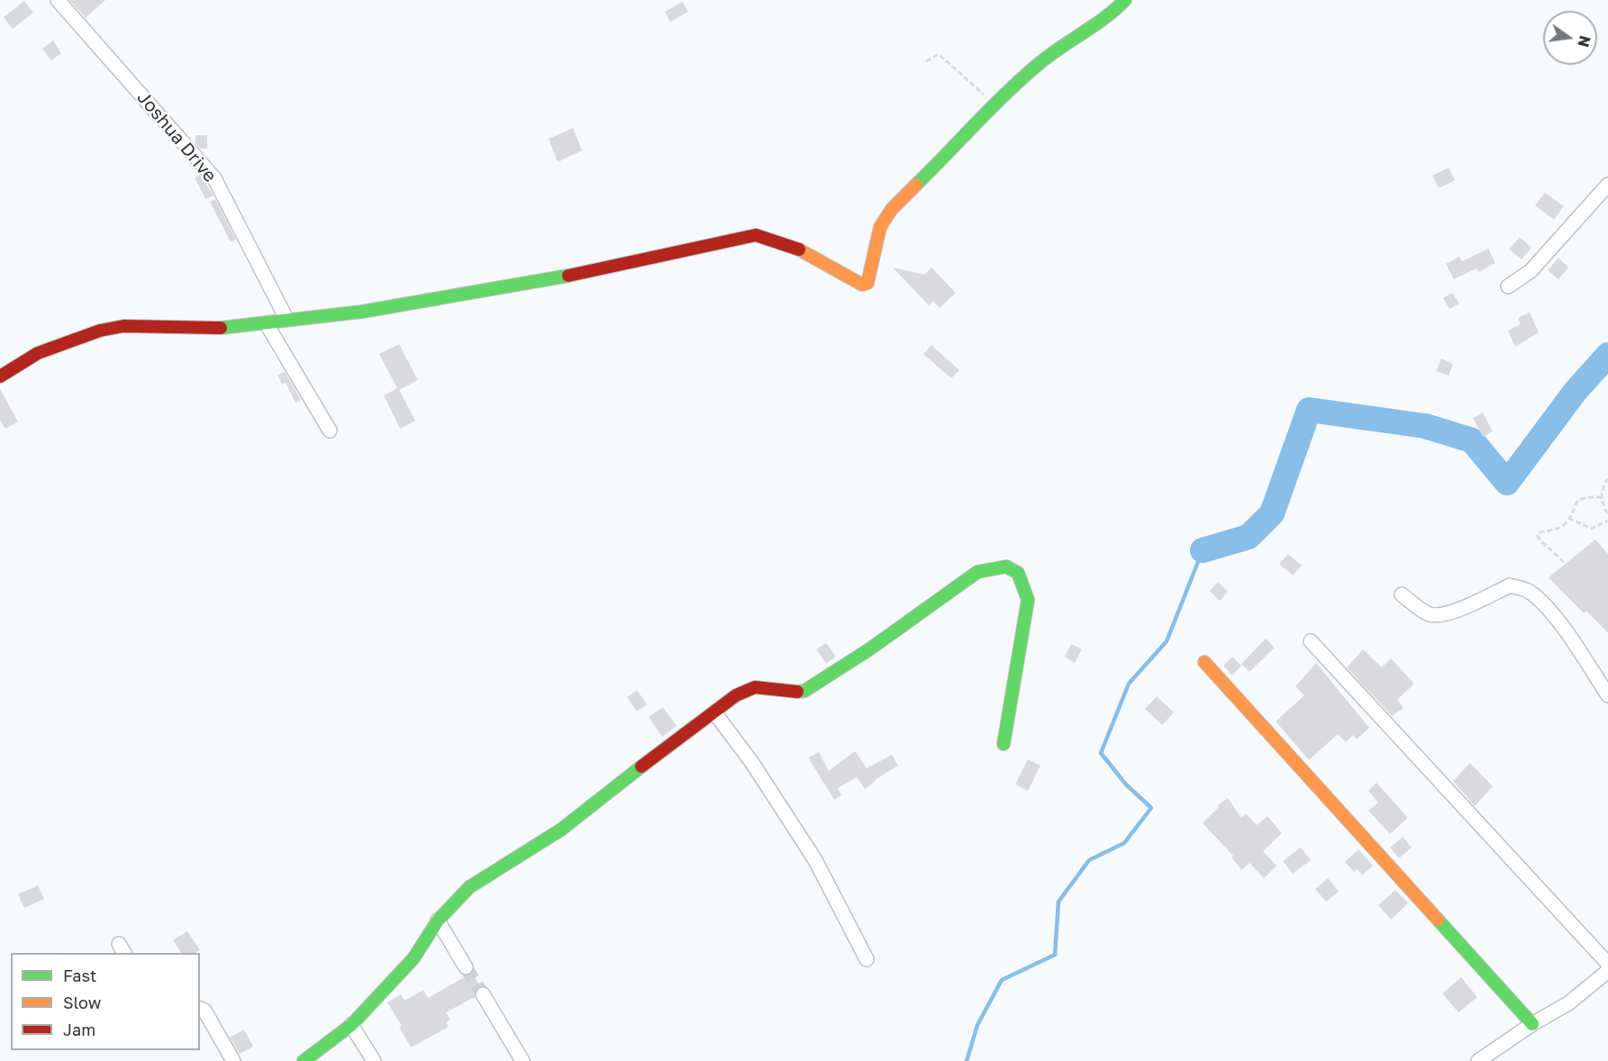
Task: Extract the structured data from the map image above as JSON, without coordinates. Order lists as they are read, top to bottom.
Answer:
{
  "streets": {
    "street": ["Joshua Drive"]
  },
  "legend": ["Fast", "Slow", "Jam"],
  "north": "right"
}
